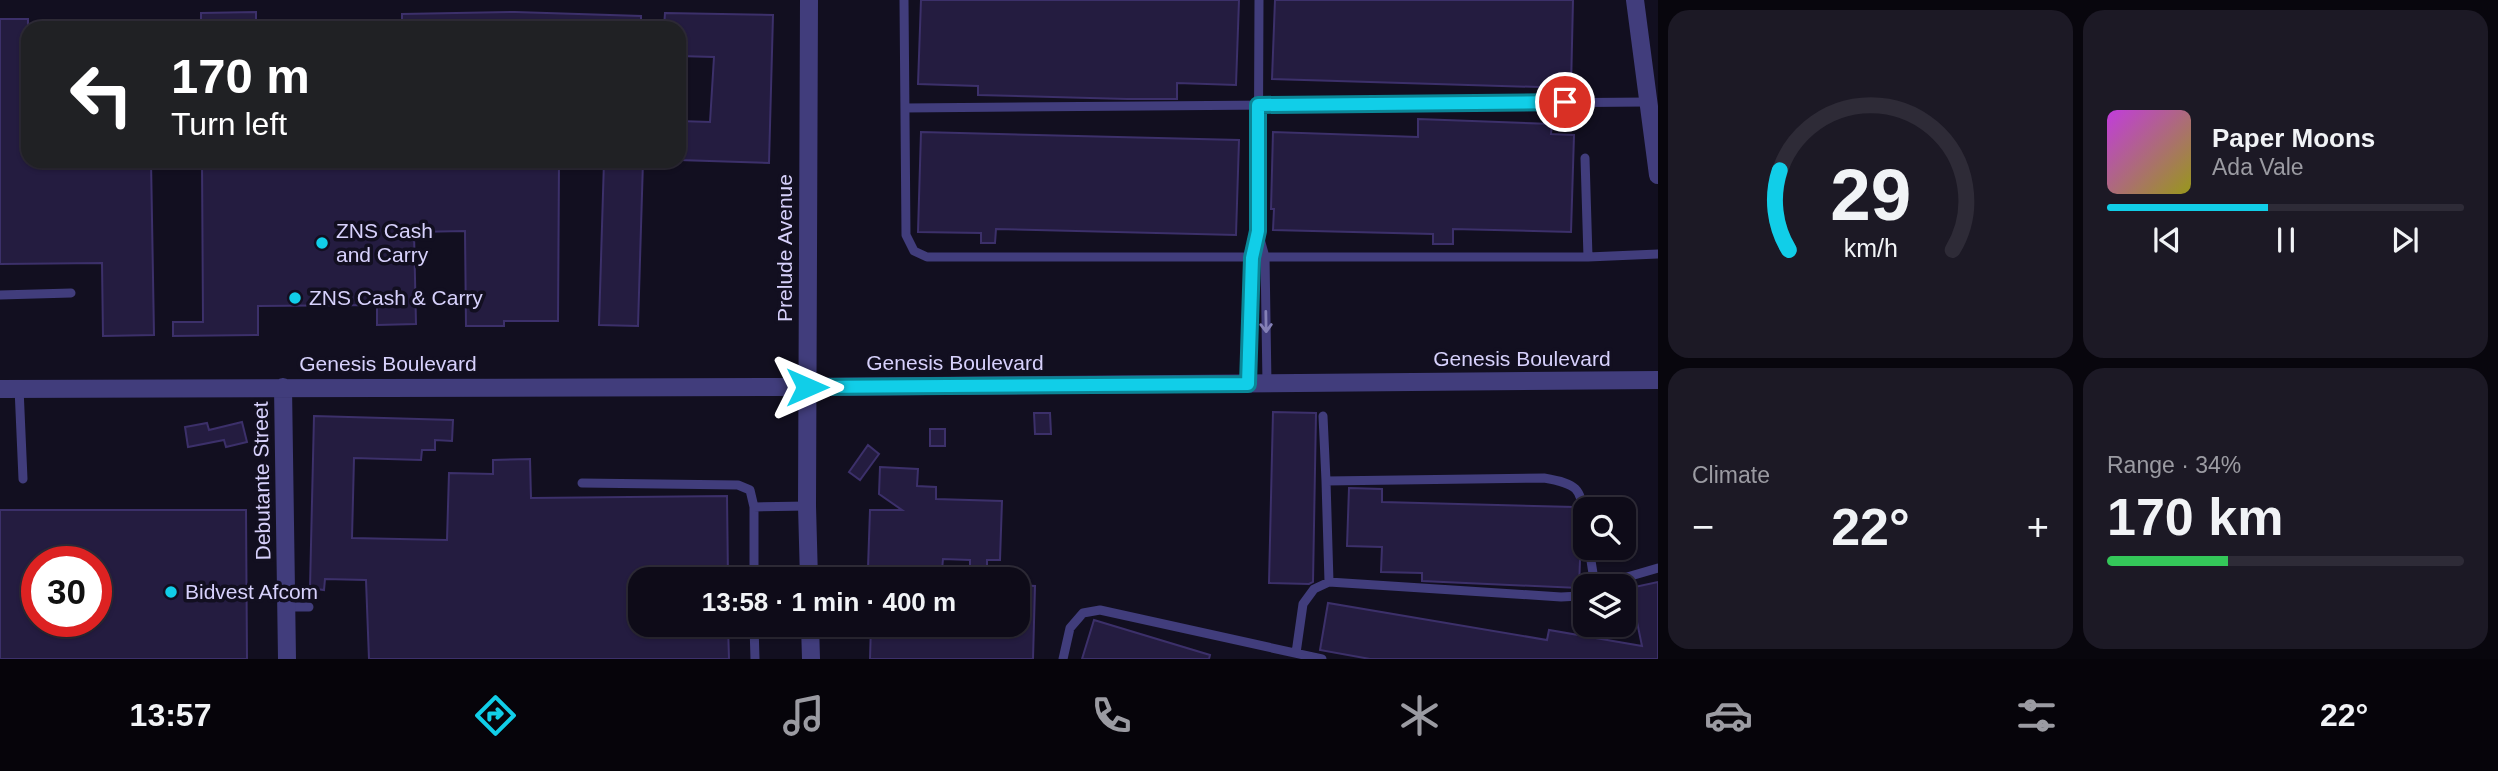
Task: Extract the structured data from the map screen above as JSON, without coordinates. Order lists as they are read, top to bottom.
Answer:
{
  "streets": {
    "street": ["Prelude Avenue", "Genesis Boulevard", "Debutante Street"]
  },
  "crossings": [
    ["Prelude Avenue", "Genesis Boulevard"],
    ["Genesis Boulevard", "Debutante Street"]
  ],
  "places": ["ZNS Cash and Carry", "ZNS Cash & Carry", "Bidvest Afcom"],
  "page": {
    "turn": ["170 m", "Turn left"],
    "song": ["Paper Moons", "Ada Vale"],
    "tile": [
      "Climate",
      ["Range · 34%", "170 km"]
    ],
    "heat": ["−", "22°", "+"],
    "limit": "30",
    "trip": "13:58 · 1 min · 400 m",
    "tabs": ["13:57", "22°"],
    "gauge": ["29", "km/h"]
  }
}
